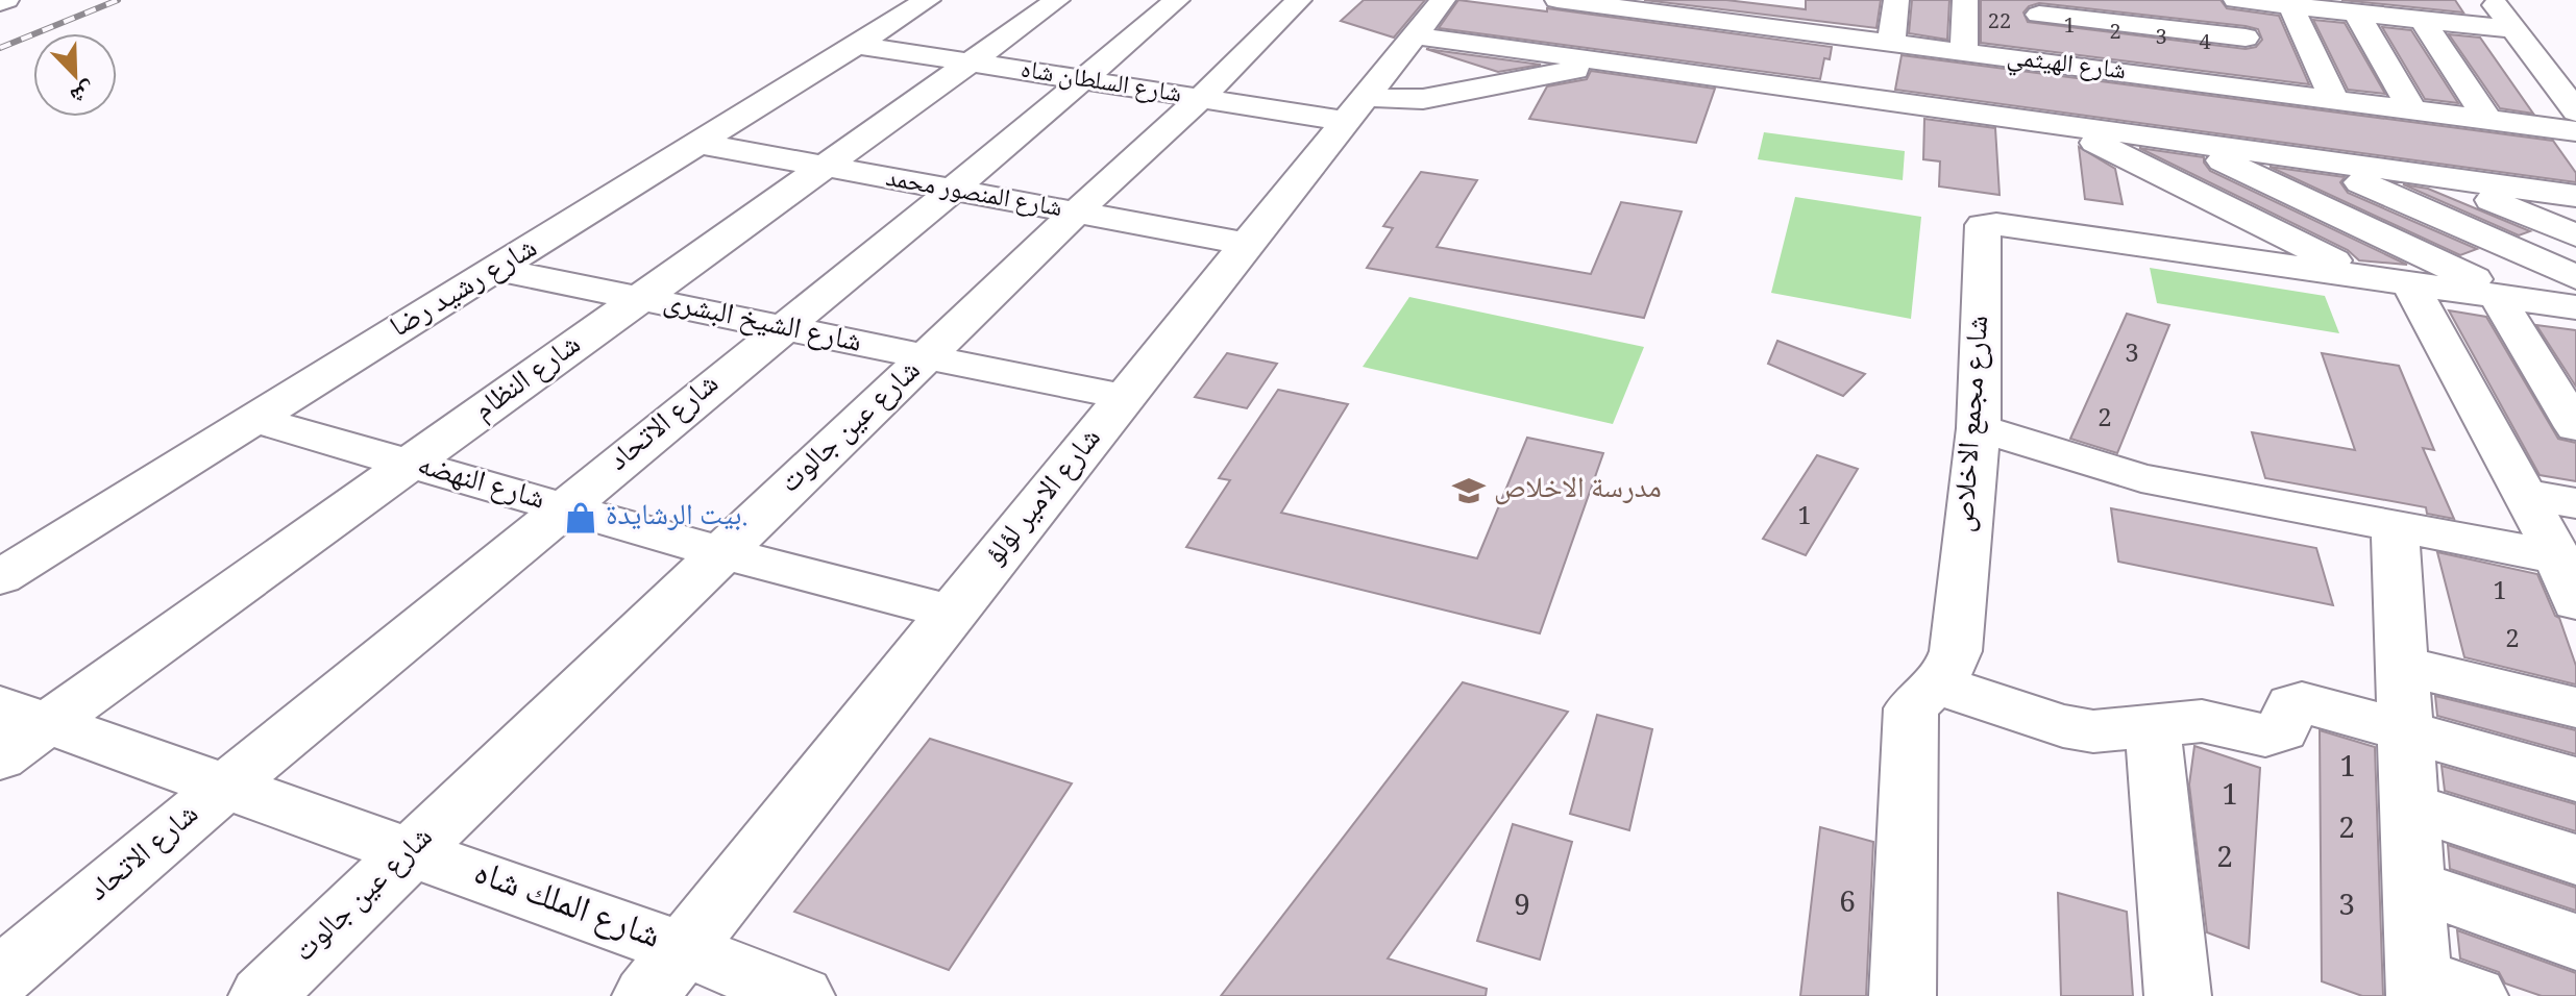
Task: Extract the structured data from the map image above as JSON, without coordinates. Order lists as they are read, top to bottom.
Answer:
{
  "streets": {
    "street": [
      "شارع الهيثمي",
      "شارع السلطان شاه",
      "شارع المنصور محمد",
      "شارع رشيد رضا",
      "شارع الشيخ البشرى",
      "شارع النظام",
      "شارع الاتحاد",
      "شارع مجمع الاخلاص",
      "شارع عين جالوت",
      "شارع النهضه",
      "شارع الامير لؤلؤ",
      "شارع الملك شاه"
    ]
  },
  "crossings": [
    ["شارع السلطان شاه", "شارع رشيد رضا"],
    ["شارع السلطان شاه", "شارع النظام"],
    ["شارع السلطان شاه", "شارع الاتحاد"],
    ["شارع السلطان شاه", "شارع عين جالوت"],
    ["شارع السلطان شاه", "شارع الامير لؤلؤ"],
    ["شارع المنصور محمد", "شارع رشيد رضا"],
    ["شارع المنصور محمد", "شارع النظام"],
    ["شارع المنصور محمد", "شارع الاتحاد"],
    ["شارع المنصور محمد", "شارع عين جالوت"],
    ["شارع المنصور محمد", "شارع الامير لؤلؤ"],
    ["شارع رشيد رضا", "شارع الشيخ البشرى"],
    ["شارع رشيد رضا", "شارع النهضه"],
    ["شارع الشيخ البشرى", "شارع النظام"],
    ["شارع الشيخ البشرى", "شارع الاتحاد"],
    ["شارع الشيخ البشرى", "شارع عين جالوت"],
    ["شارع الشيخ البشرى", "شارع الامير لؤلؤ"],
    ["شارع النظام", "شارع النهضه"],
    ["شارع النظام", "شارع الملك شاه"],
    ["شارع الاتحاد", "شارع النهضه"],
    ["شارع الاتحاد", "شارع الملك شاه"],
    ["شارع عين جالوت", "شارع النهضه"],
    ["شارع عين جالوت", "شارع الملك شاه"],
    ["شارع النهضه", "شارع الامير لؤلؤ"],
    ["شارع الامير لؤلؤ", "شارع الملك شاه"]
  ],
  "places": {
    "school or university": ["مدرسة الاخلاص"],
    "shop": ["بيت الرشايدة."]
  },
  "house_numbers": [
    "22",
    "1",
    "2",
    "3",
    "4",
    "3",
    "2",
    "1",
    "1",
    "2",
    "1",
    "1",
    "2",
    "2",
    "6",
    "9",
    "3"
  ],
  "north": "bottom right"
}
